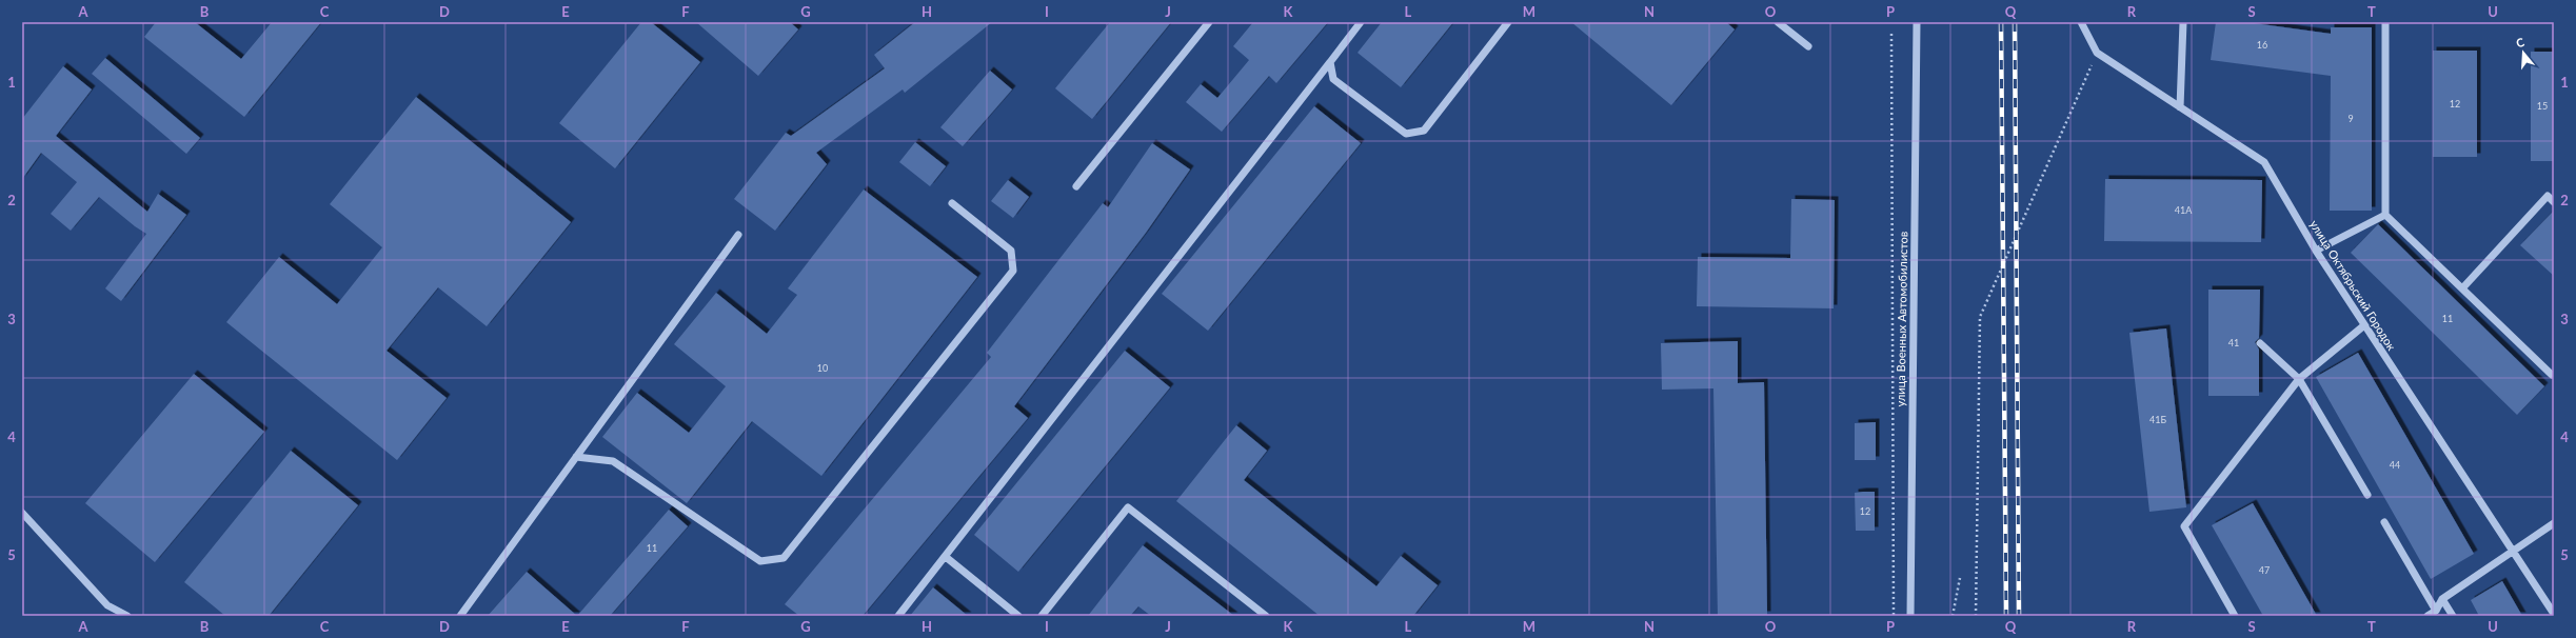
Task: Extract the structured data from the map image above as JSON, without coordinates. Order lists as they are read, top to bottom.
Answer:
{
  "streets": {
    "street": ["улица Октябрьский Городок", "улица Военных Автомобилистов"]
  },
  "house_numbers": [
    "16",
    "12",
    "15",
    "9",
    "41А",
    "11",
    "41",
    "10",
    "41Б",
    "44",
    "12",
    "11",
    "47"
  ],
  "north": "top",
  "grid": {
    "columns": [
      "A",
      "B",
      "C",
      "D",
      "E",
      "F",
      "G",
      "H",
      "I",
      "J",
      "K",
      "L",
      "M",
      "N",
      "O",
      "P",
      "Q",
      "R",
      "S",
      "T",
      "U"
    ],
    "rows": [
      "1",
      "2",
      "3",
      "4",
      "5"
    ]
  }
}
